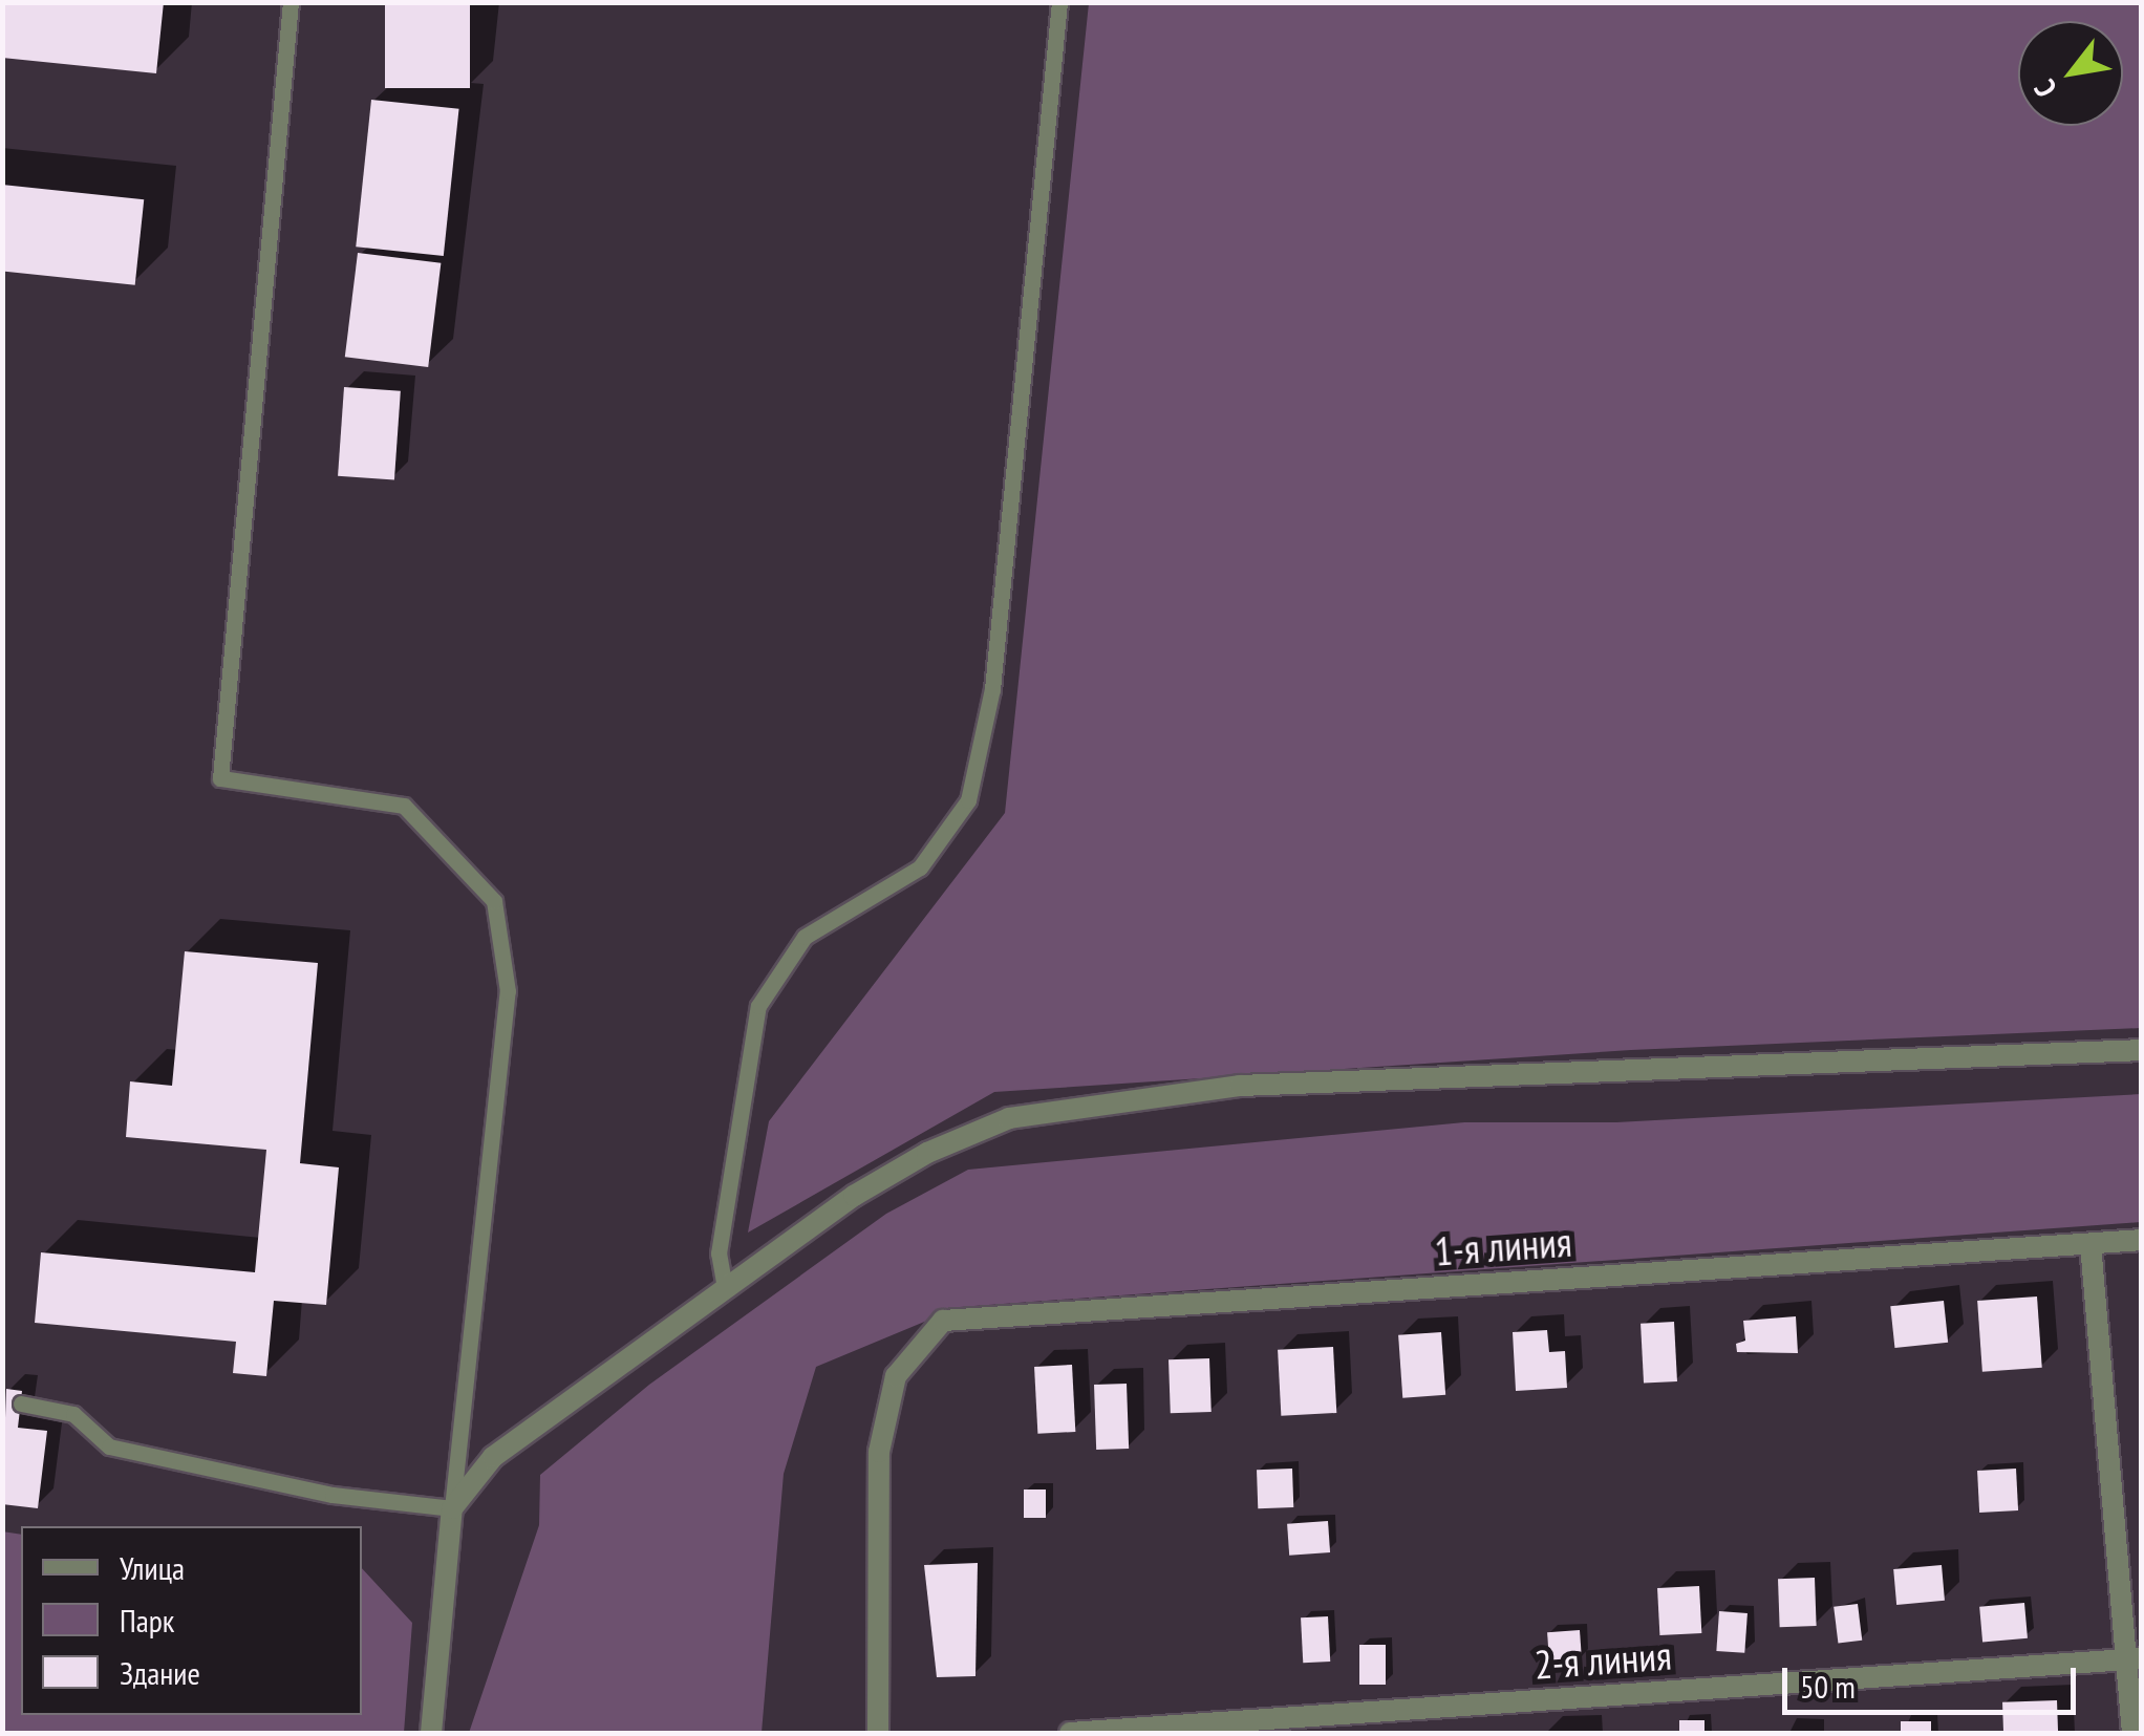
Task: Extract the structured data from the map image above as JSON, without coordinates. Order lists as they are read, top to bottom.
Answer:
{
  "streets": {
    "street": ["1-я линия", "2-я линия"]
  },
  "legend": ["Улица", "Парк", "Здание"],
  "scale_bar": "50 m",
  "north": "bottom left"
}
